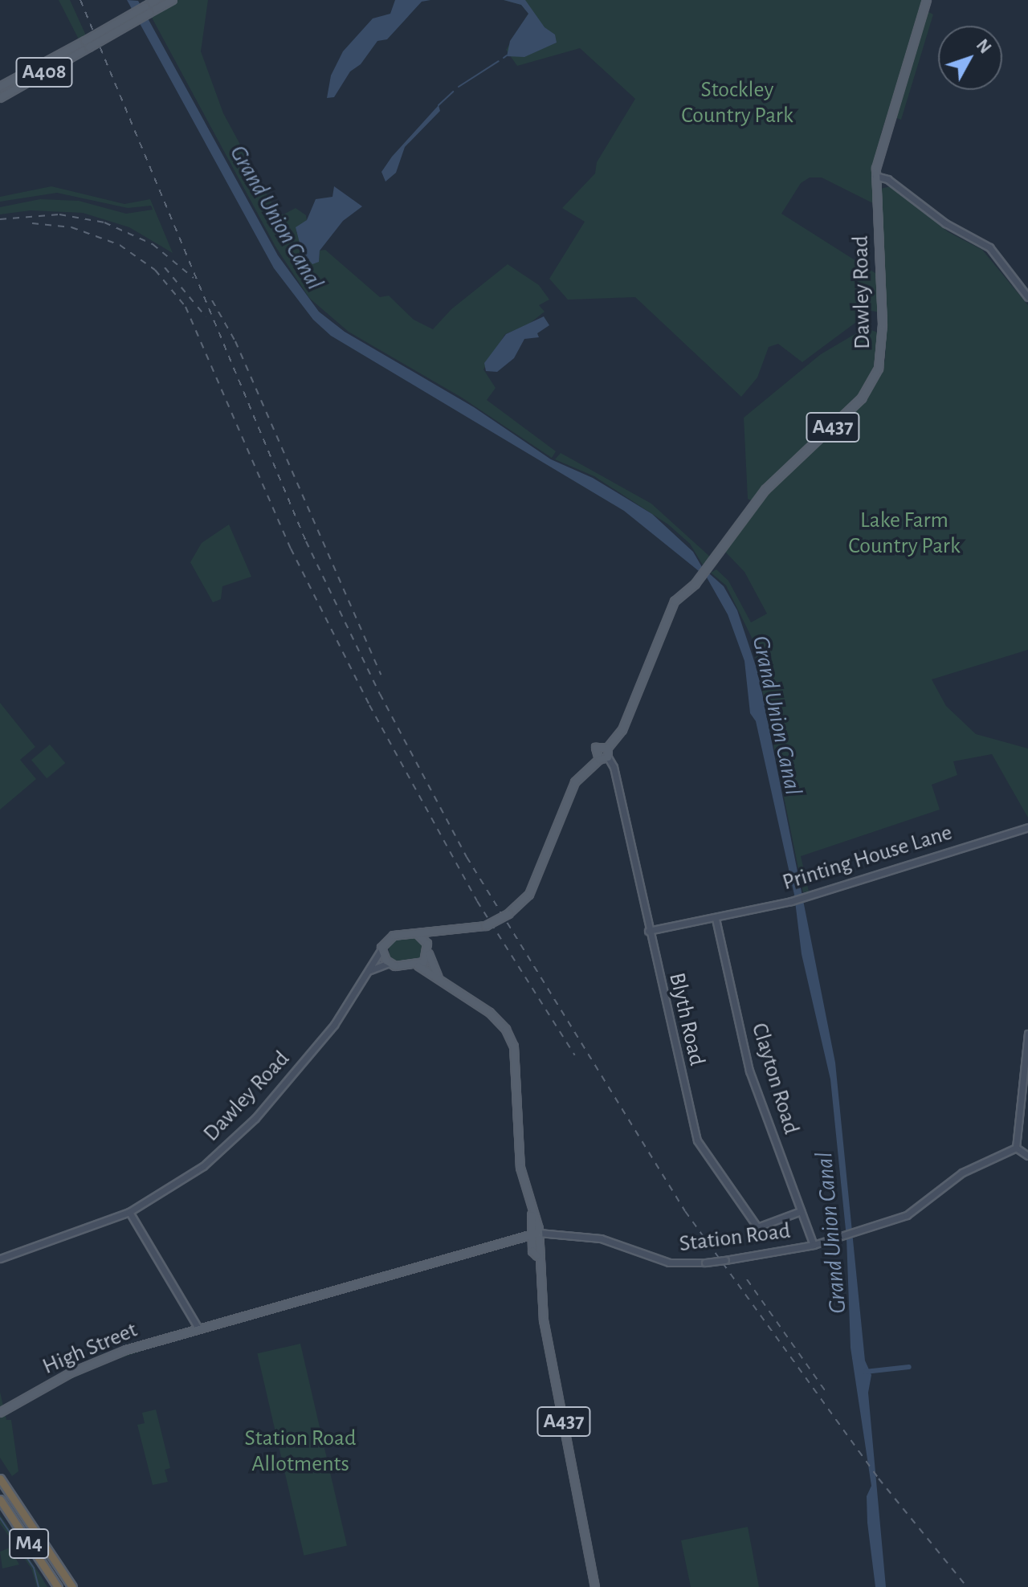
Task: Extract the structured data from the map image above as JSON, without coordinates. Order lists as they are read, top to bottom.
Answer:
{
  "streets": {
    "highway": ["M4"],
    "main road": [
      "A408",
      "Dawley Road",
      "A437",
      "Station Road",
      "High Street"
    ],
    "street": ["Printing House Lane", "Blyth Road", "Clayton Road"]
  },
  "crossings": [
    ["Dawley Road", "A437"],
    ["Dawley Road", "Blyth Road"],
    ["A437", "Station Road"],
    ["Printing House Lane", "Blyth Road"],
    ["Printing House Lane", "Clayton Road"],
    ["Blyth Road", "Clayton Road"],
    ["Clayton Road", "Station Road"],
    ["Station Road", "High Street"]
  ],
  "water": ["Grand Union Canal"],
  "parks": ["Stockley Country Park", "Lake Farm Country Park", "Station Road Allotments"],
  "north": "top right"
}
